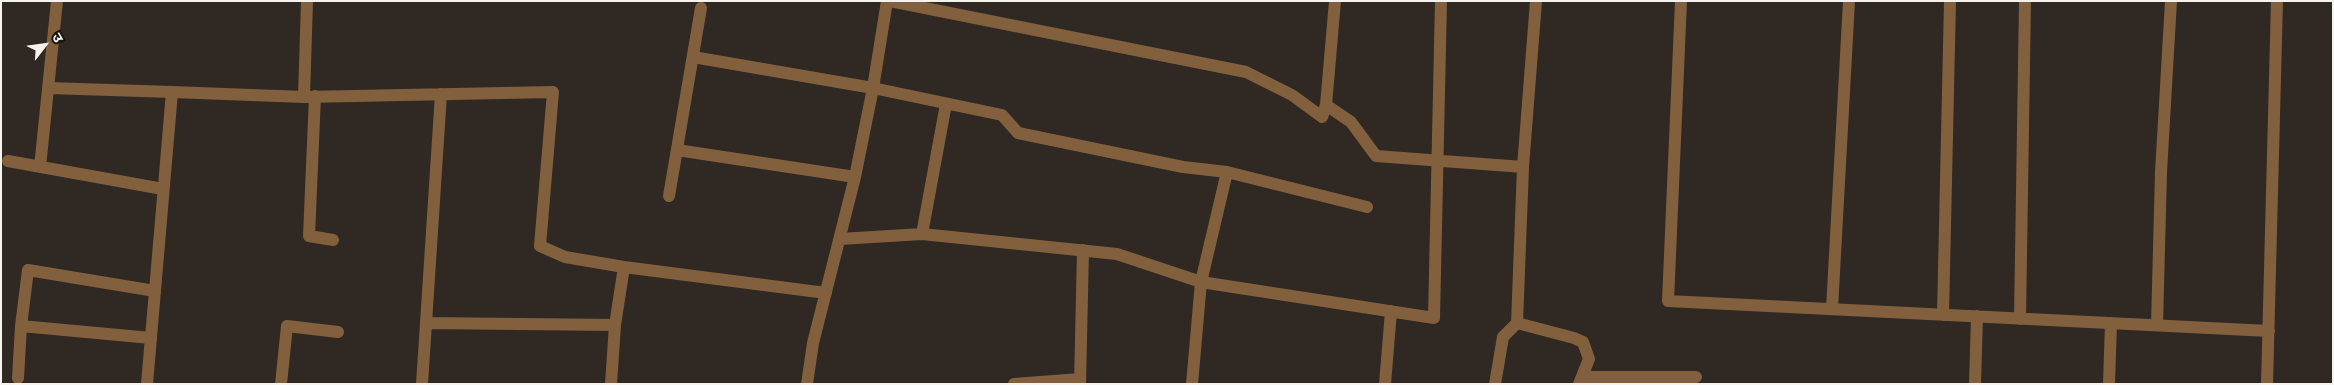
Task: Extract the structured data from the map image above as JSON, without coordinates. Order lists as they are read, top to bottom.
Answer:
{
  "north": "top right"
}
